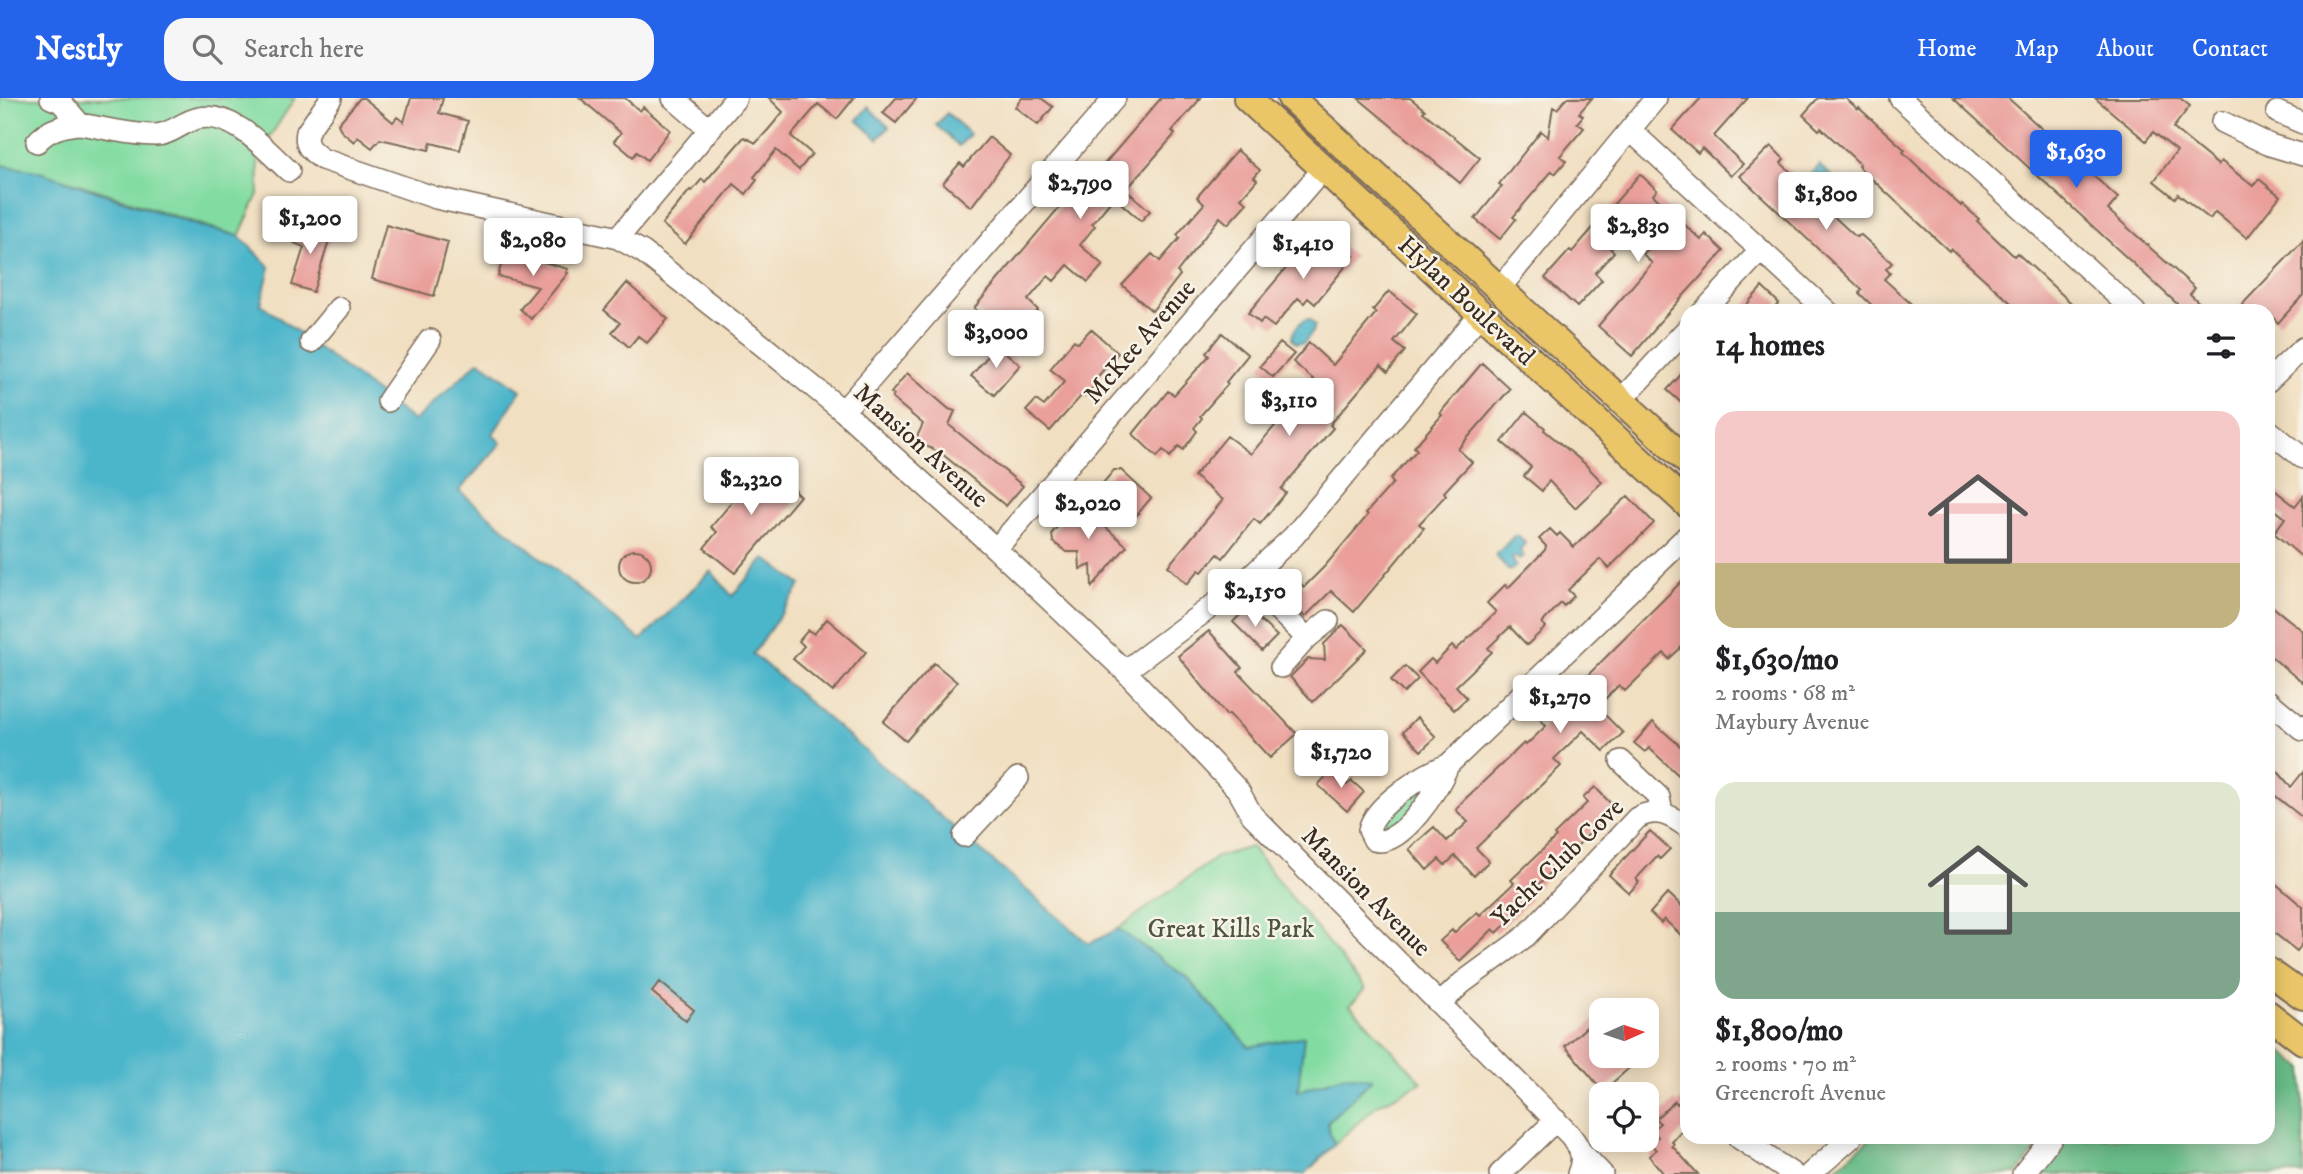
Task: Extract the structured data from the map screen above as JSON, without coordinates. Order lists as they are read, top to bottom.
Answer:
{
  "streets": {
    "main road": ["Hylan Boulevard"],
    "street": ["McKee Avenue", "Mansion Avenue", "Yacht Club Cove"]
  },
  "crossings": [
    ["Hylan Boulevard", "McKee Avenue"],
    ["McKee Avenue", "Mansion Avenue"],
    ["Mansion Avenue", "Yacht Club Cove"]
  ],
  "parks": ["Great Kills Park"],
  "north": "right",
  "page": {
    "header": "Nestly",
    "search": "Search here",
    "nav": [
      "Home",
      "Map",
      "About",
      "Contact"
    ],
    "price": [
      "$1,630",
      "$2,790",
      "$1,800",
      "$1,200",
      "$2,830",
      "$2,080",
      "$1,410",
      "$3,000",
      "$3,110",
      "$2,320",
      "$2,020",
      "$2,150",
      "$1,270",
      "$1,720"
    ],
    "heading": "14 homes",
    "list": [
      {
        "name": "$1,630/mo",
        "note": "2 rooms · 68 m² · Maybury Avenue"
      },
      {
        "name": "$1,800/mo",
        "note": "2 rooms · 70 m² · Greencroft Avenue"
      }
    ]
  }
}
